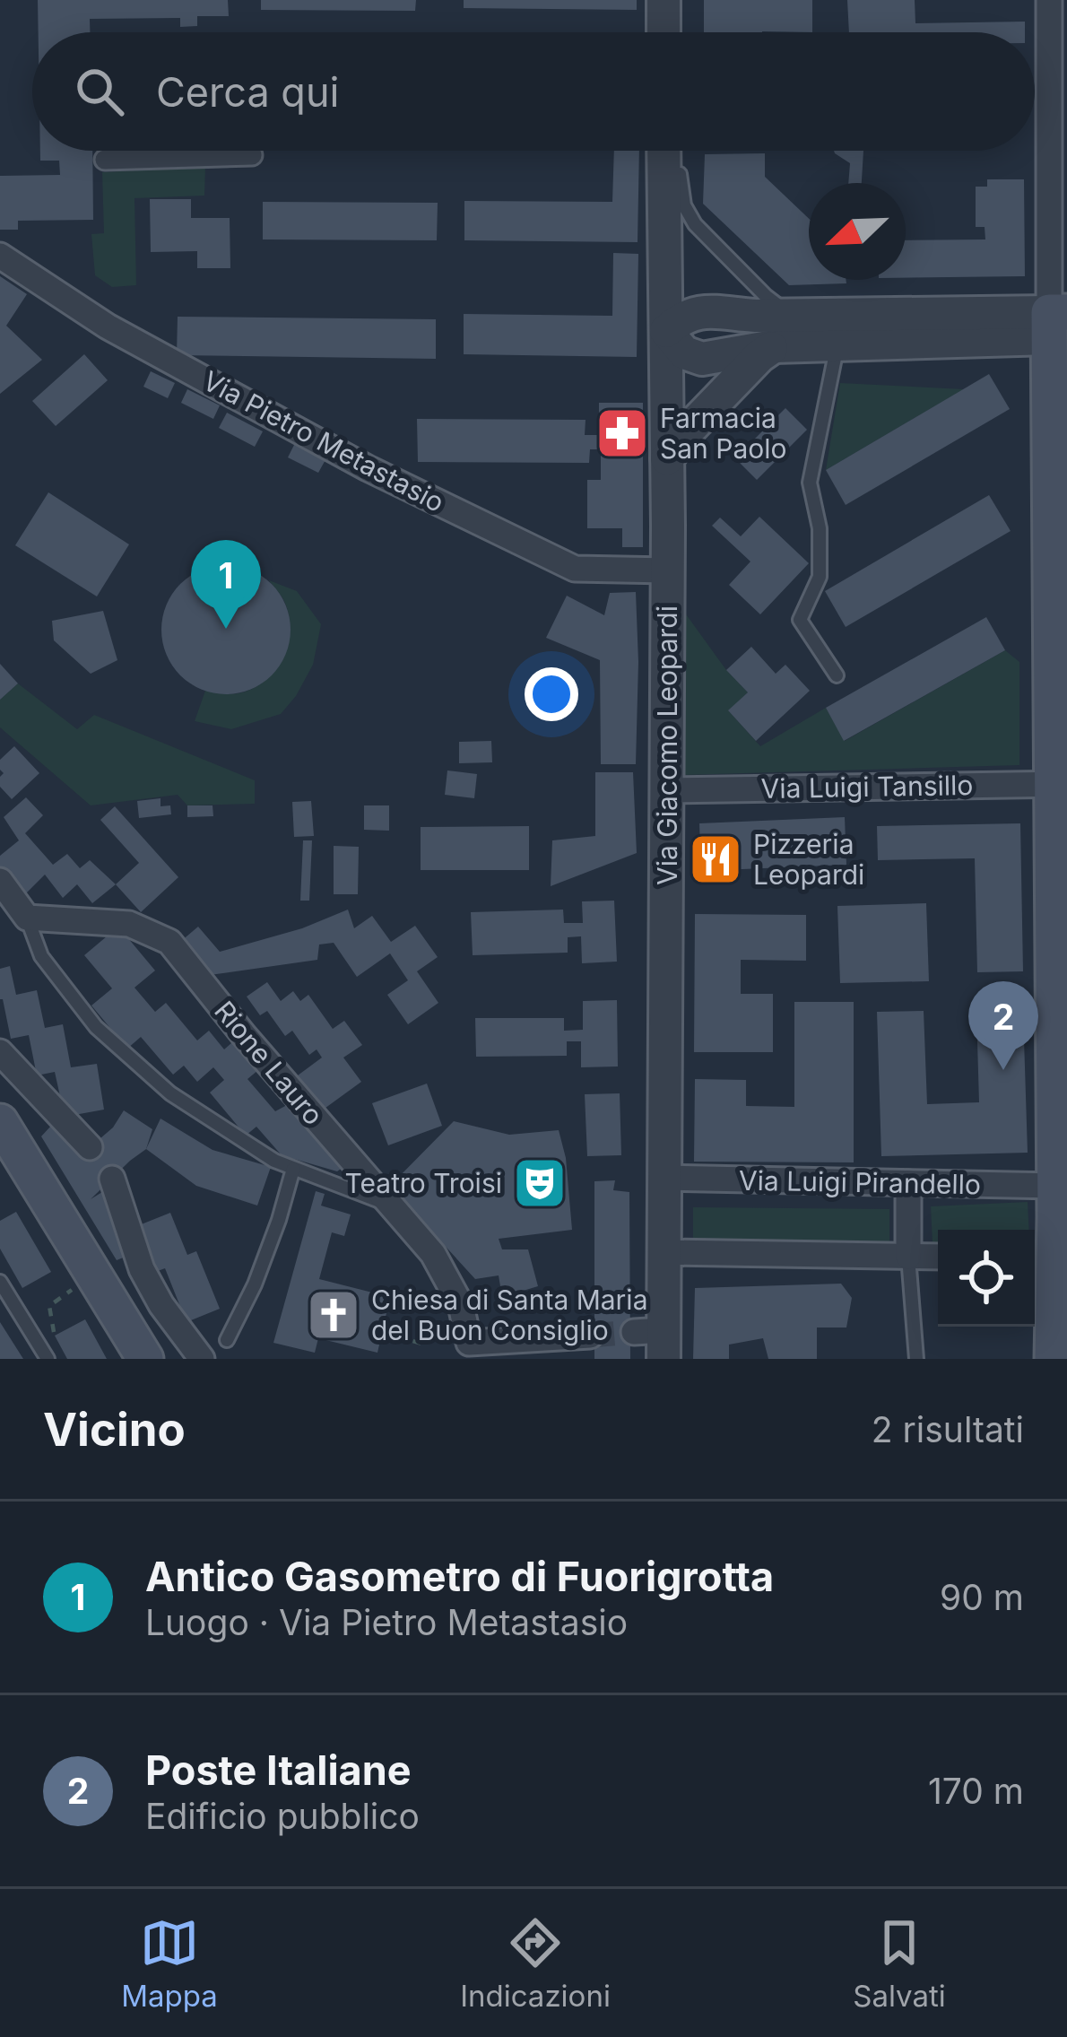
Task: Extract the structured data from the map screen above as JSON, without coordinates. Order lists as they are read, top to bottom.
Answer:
{
  "streets": {
    "street": [
      "Via Pietro Metastasio",
      "Via Giacomo Leopardi",
      "Via Luigi Tansillo",
      "Rione Lauro",
      "Via Luigi Pirandello"
    ]
  },
  "crossings": [
    ["Via Pietro Metastasio", "Via Giacomo Leopardi"],
    ["Via Giacomo Leopardi", "Via Luigi Tansillo"],
    ["Via Giacomo Leopardi", "Via Luigi Pirandello"]
  ],
  "places": {
    "pharmacy": ["Farmacia San Paolo"],
    "restaurant": ["Pizzeria Leopardi"],
    "theatre": ["Teatro Troisi"],
    "church": ["Chiesa di Santa Maria del Buon Consiglio"]
  },
  "north": "bottom left",
  "page": {
    "search": "Cerca qui",
    "pins": ["1", "2"],
    "heading": ["Vicino", "2 risultati"],
    "list": [
      {
        "mark": "1",
        "name": "Antico Gasometro di Fuorigrotta",
        "note": "Luogo · Via Pietro Metastasio",
        "value": "90 m"
      },
      {
        "mark": "2",
        "name": "Poste Italiane",
        "note": "Edificio pubblico",
        "value": "170 m"
      }
    ],
    "nav": ["Mappa", "Indicazioni", "Salvati"]
  }
}
